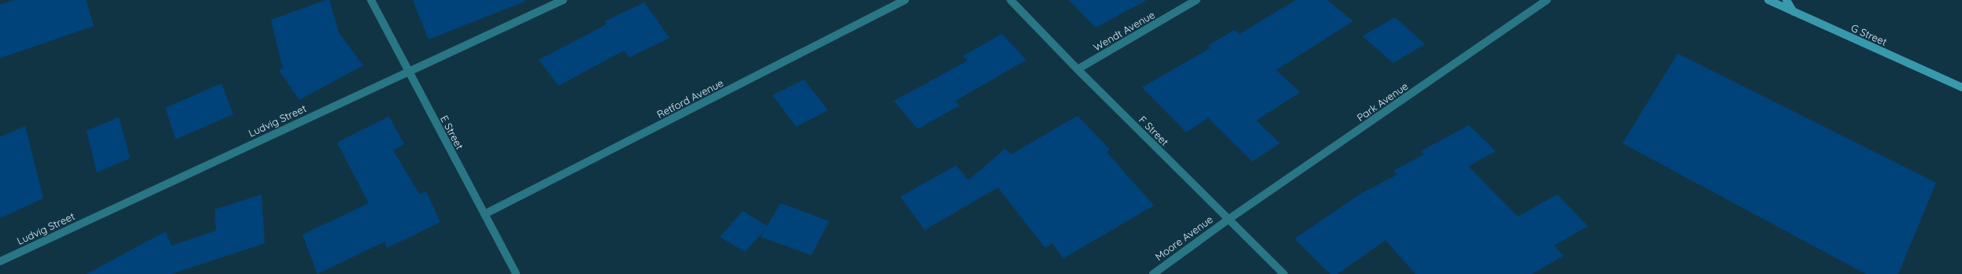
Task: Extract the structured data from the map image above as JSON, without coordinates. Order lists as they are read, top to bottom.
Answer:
{
  "streets": {
    "street": [
      "Wendt Avenue",
      "G Street",
      "Retford Avenue",
      "Park Avenue",
      "Ludvig Street",
      "F Street",
      "E Street",
      "Moore Avenue"
    ]
  },
  "crossings": [
    ["Wendt Avenue", "F Street"],
    ["Retford Avenue", "E Street"],
    ["Park Avenue", "F Street"],
    ["Park Avenue", "Moore Avenue"],
    ["Ludvig Street", "E Street"],
    ["F Street", "Moore Avenue"]
  ]
}
